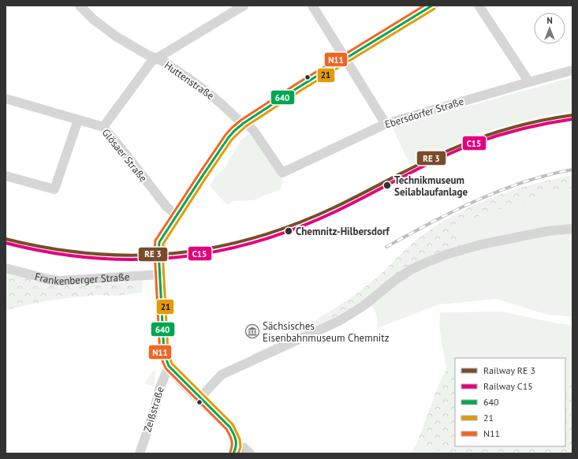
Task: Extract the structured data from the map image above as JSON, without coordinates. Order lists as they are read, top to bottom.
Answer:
{
  "streets": {
    "street": [
      "Huttenstraße",
      "Ebersdorfer Straße",
      "Glösaer Straße",
      "Frankenberger Straße",
      "Zeißstraße"
    ]
  },
  "crossings": [
    ["Huttenstraße", "Ebersdorfer Straße"]
  ],
  "places": {
    "other": ["Technikmuseum Seilablaufanlage", "Chemnitz-Hilbersdorf"],
    "museum": ["Sächsisches Eisenbahnmuseum Chemnitz"]
  },
  "lines": [
    "transit line 640",
    "transit line N11",
    "transit line 21",
    "rail line C15"
  ],
  "legend": [
    "Railway RE 3",
    "Railway C15",
    "640",
    "21",
    "N11"
  ],
  "north": "top"
}
